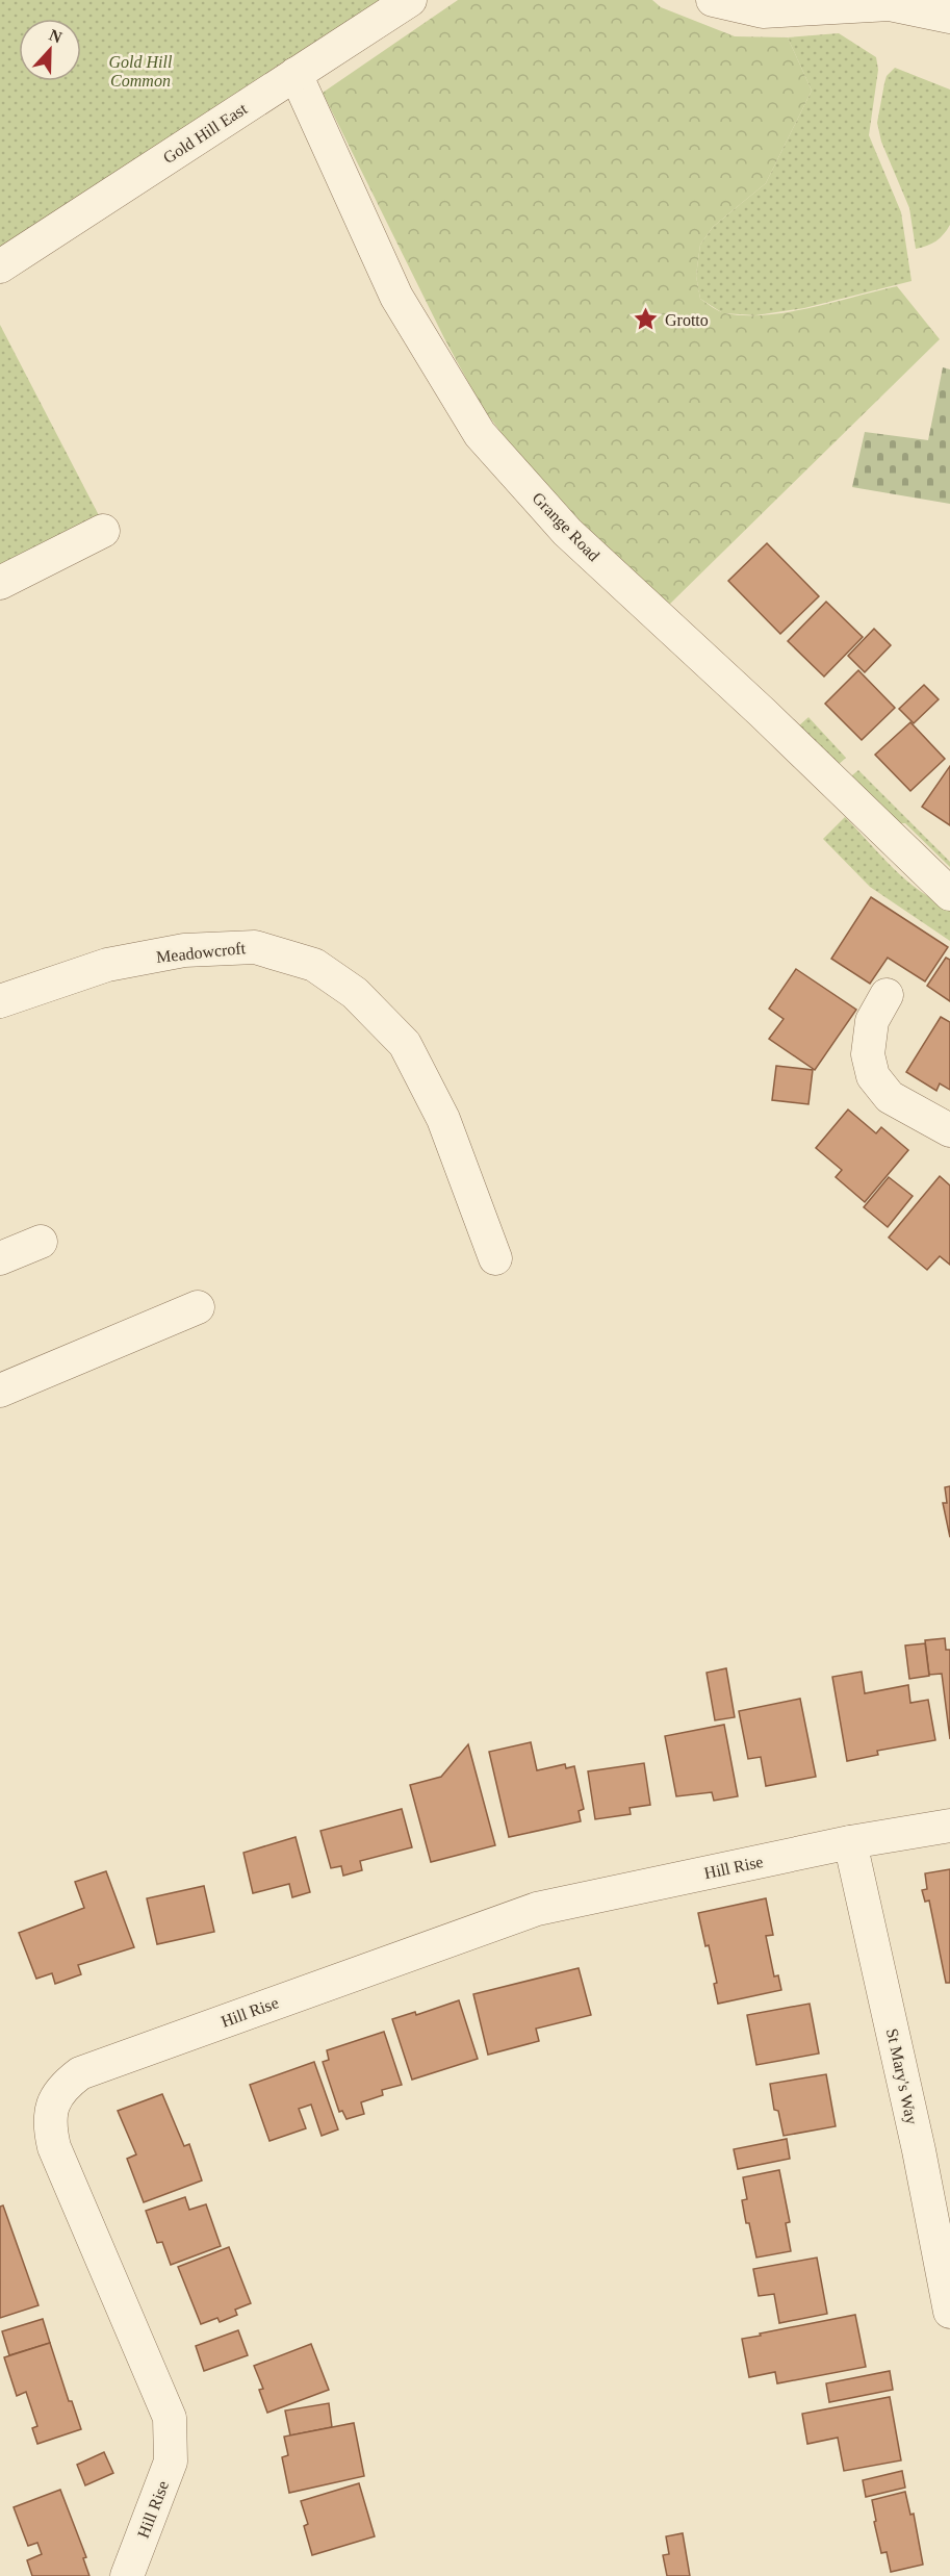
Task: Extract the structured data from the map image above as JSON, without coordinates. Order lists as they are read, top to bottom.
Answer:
{
  "streets": {
    "street": [
      "Gold Hill East",
      "Grange Road",
      "Meadowcroft",
      "Hill Rise",
      "St Mary's Way"
    ]
  },
  "crossings": [
    ["Gold Hill East", "Grange Road"],
    ["Hill Rise", "St Mary's Way"]
  ],
  "parks": ["Gold Hill Common"],
  "places": {
    "place": ["Grotto"]
  },
  "north": "top"
}
